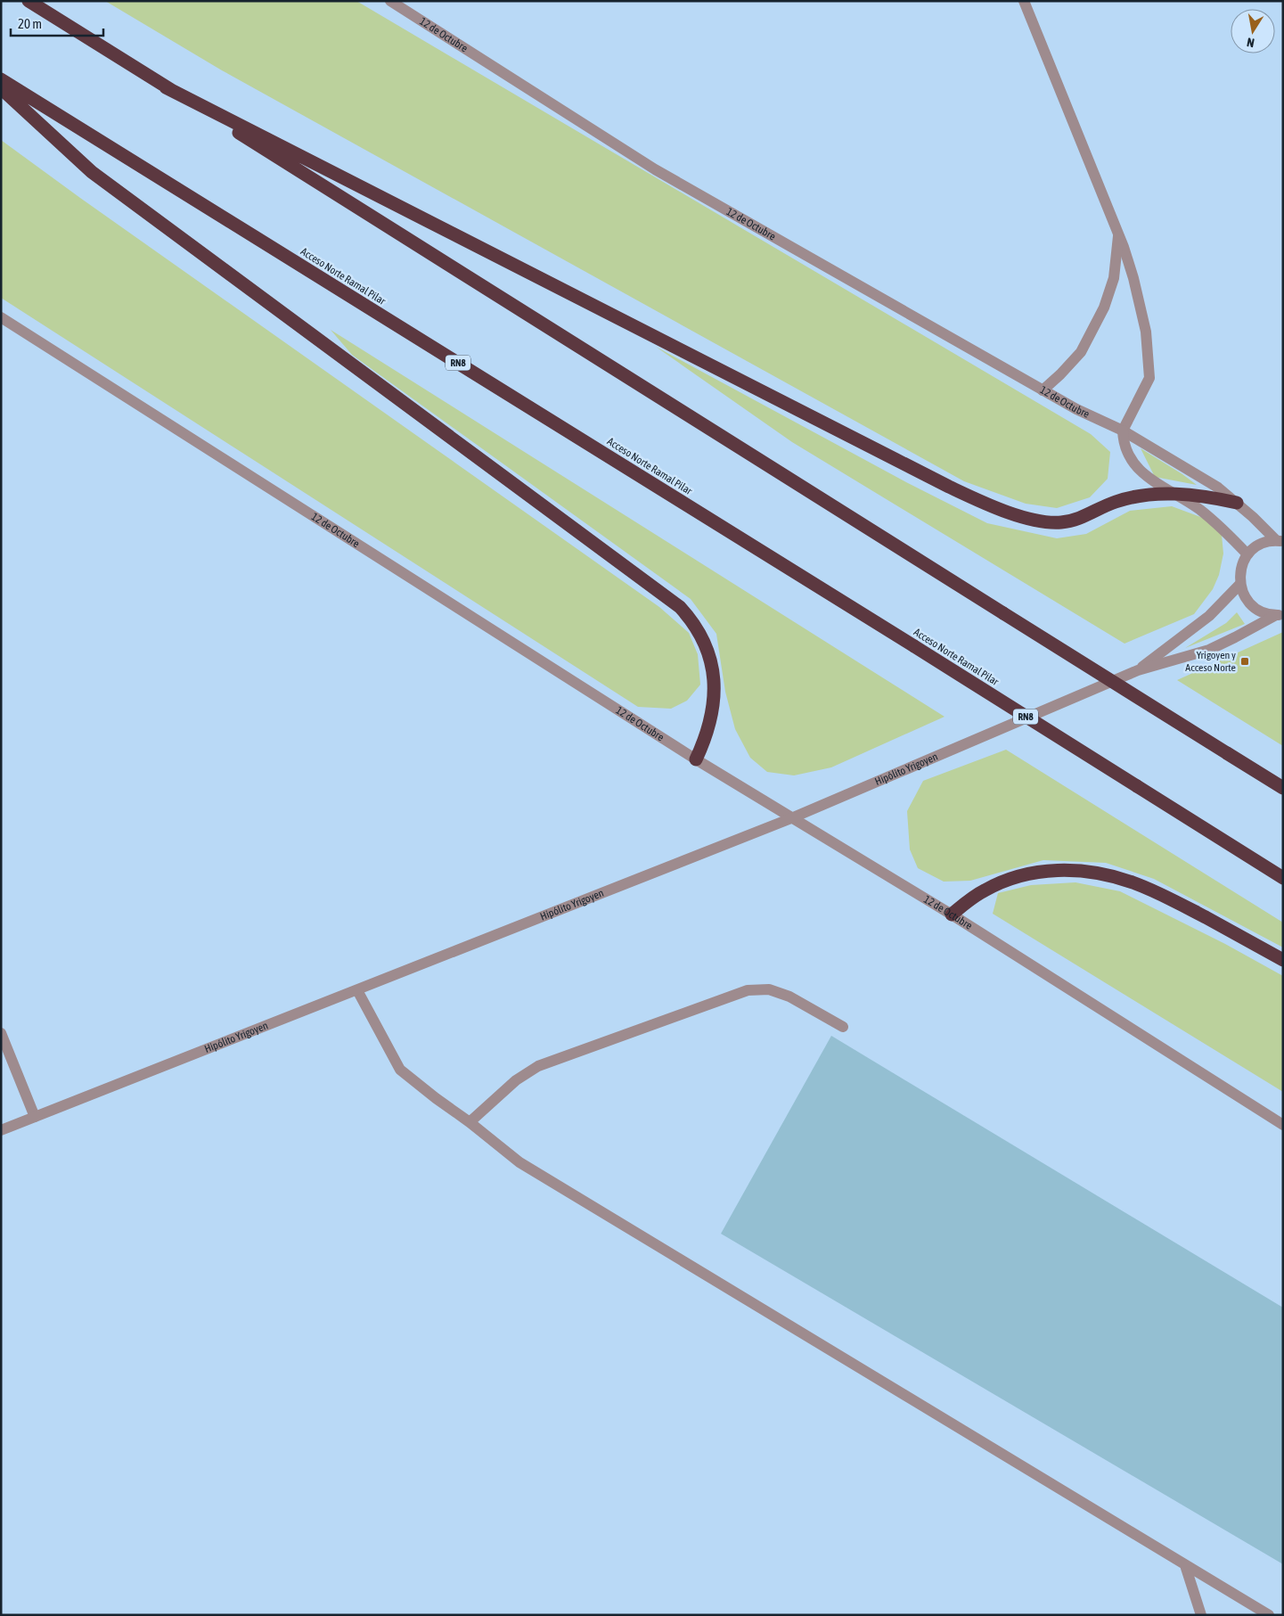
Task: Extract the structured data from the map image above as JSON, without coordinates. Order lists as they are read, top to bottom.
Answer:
{
  "streets": {
    "highway": ["Acceso Norte Ramal Pilar", "RN8"],
    "street": ["12 de Octubre", "Hipólito Yrigoyen"]
  },
  "crossings": [
    ["12 de Octubre", "Hipólito Yrigoyen"]
  ],
  "places": {
    "transit": ["Yrigoyen y Acceso Norte"]
  },
  "scale_bar": "20 m",
  "north": "bottom"
}
